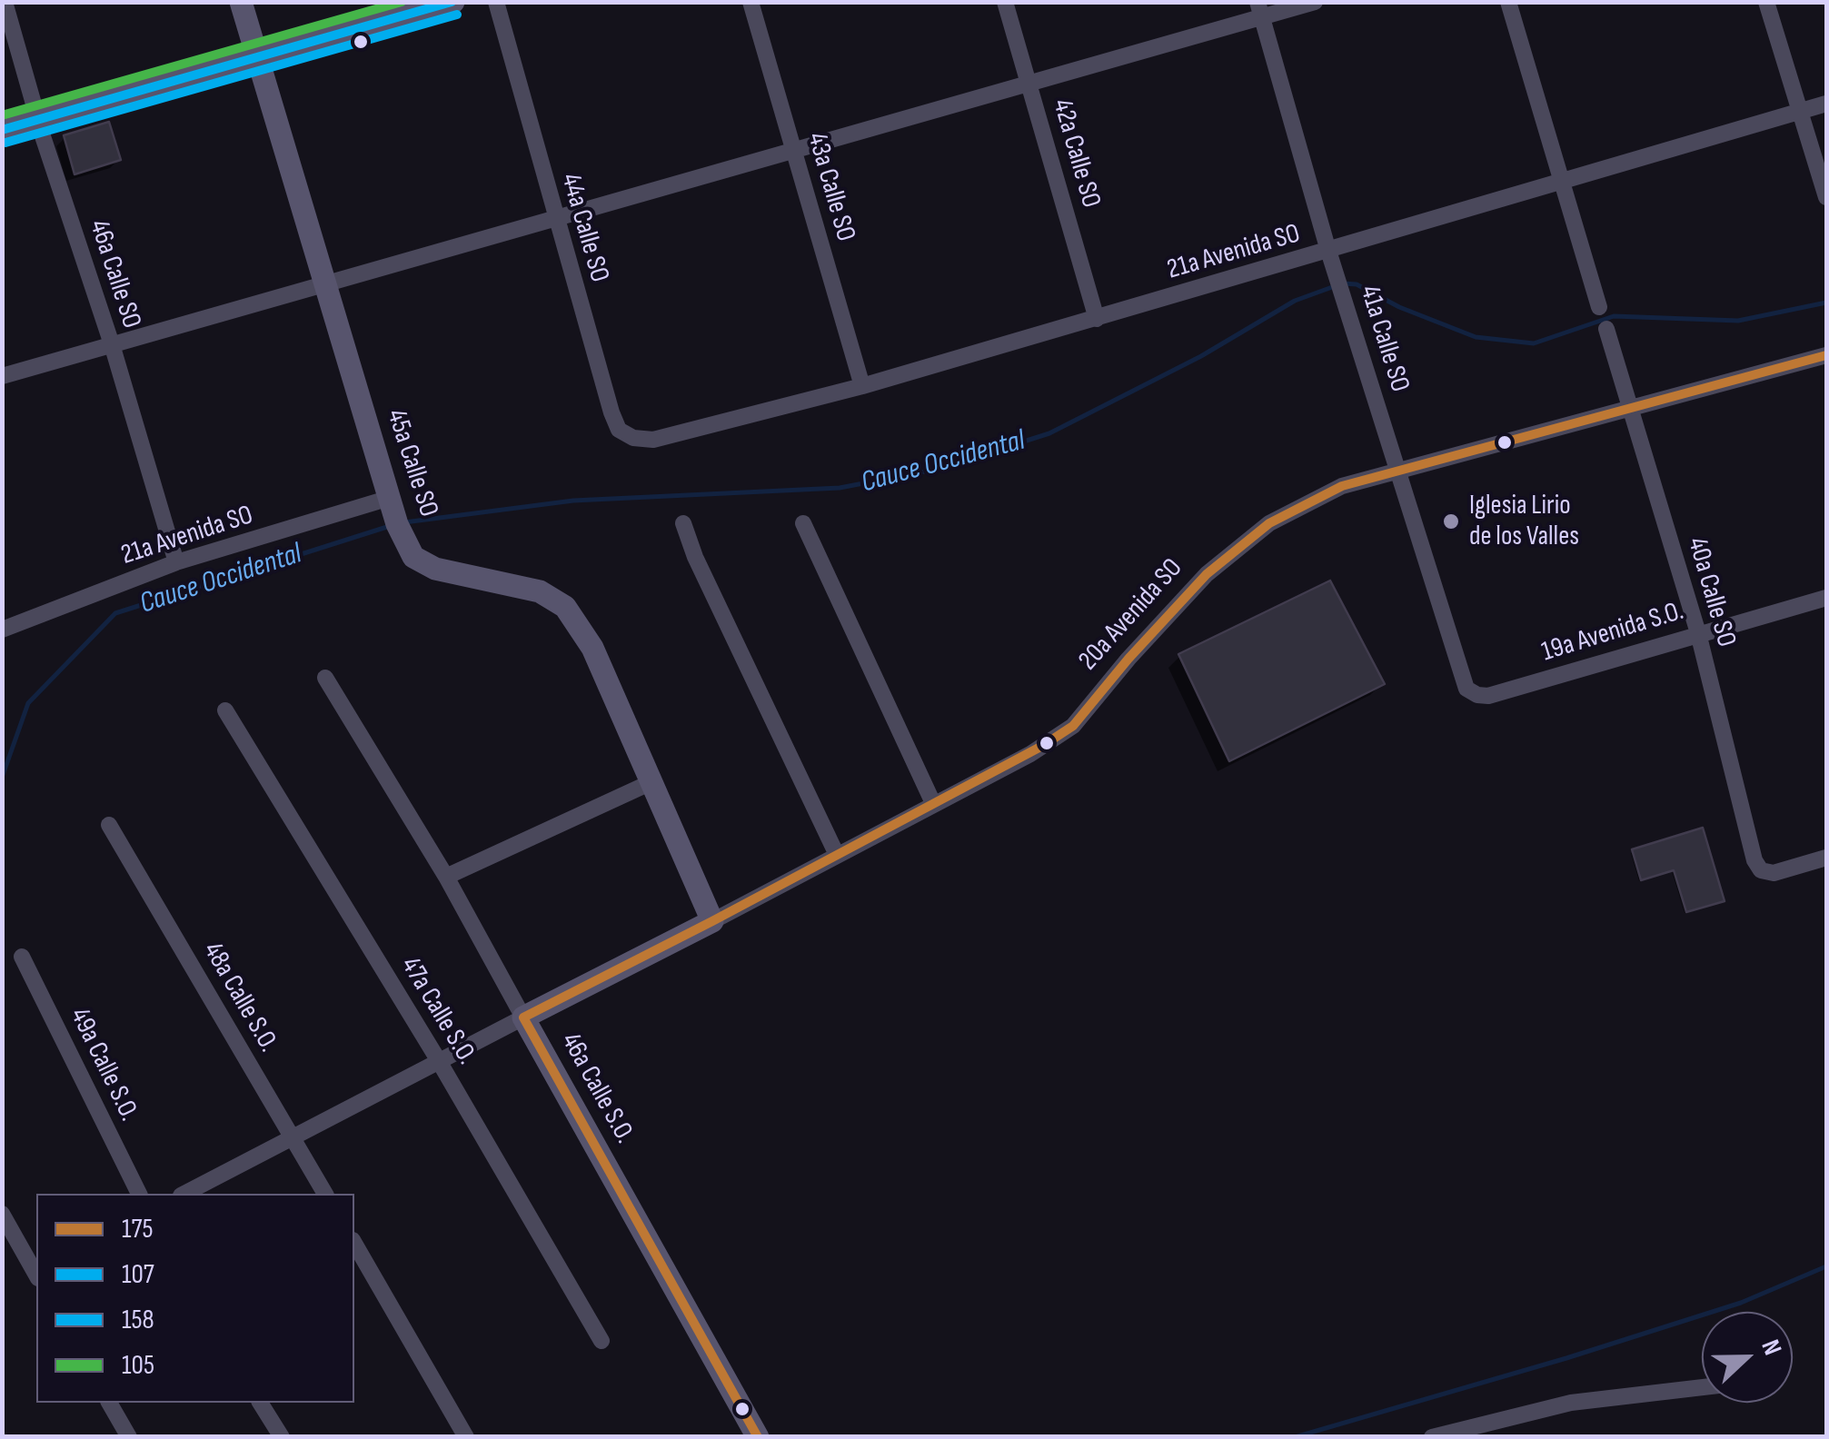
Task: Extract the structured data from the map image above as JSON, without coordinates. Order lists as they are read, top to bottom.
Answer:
{
  "streets": {
    "street": [
      "42a Calle SO",
      "43a Calle SO",
      "44a Calle SO",
      "21a Avenida SO",
      "46a Calle SO",
      "41a Calle SO",
      "45a Calle SO",
      "40a Calle SO",
      "20a Avenida SO",
      "19a Avenida S.O.",
      "48a Calle S.O.",
      "47a Calle S.O.",
      "49a Calle S.O.",
      "46a Calle S.O."
    ]
  },
  "crossings": [
    ["42a Calle SO", "21a Avenida SO"],
    ["43a Calle SO", "21a Avenida SO"],
    ["44a Calle SO", "21a Avenida SO"],
    ["21a Avenida SO", "46a Calle SO"],
    ["21a Avenida SO", "41a Calle SO"],
    ["21a Avenida SO", "45a Calle SO"],
    ["41a Calle SO", "20a Avenida SO"],
    ["41a Calle SO", "19a Avenida S.O."],
    ["45a Calle SO", "20a Avenida SO"],
    ["40a Calle SO", "20a Avenida SO"],
    ["40a Calle SO", "19a Avenida S.O."],
    ["20a Avenida SO", "46a Calle S.O."]
  ],
  "water": ["Cauce Occidental"],
  "places": ["Iglesia Lirio de los Valles"],
  "lines": [
    "transit line 107",
    "transit line 105",
    "transit line 158",
    "transit line 175"
  ],
  "legend": [
    "175",
    "107",
    "158",
    "105"
  ],
  "north": "right"
}
